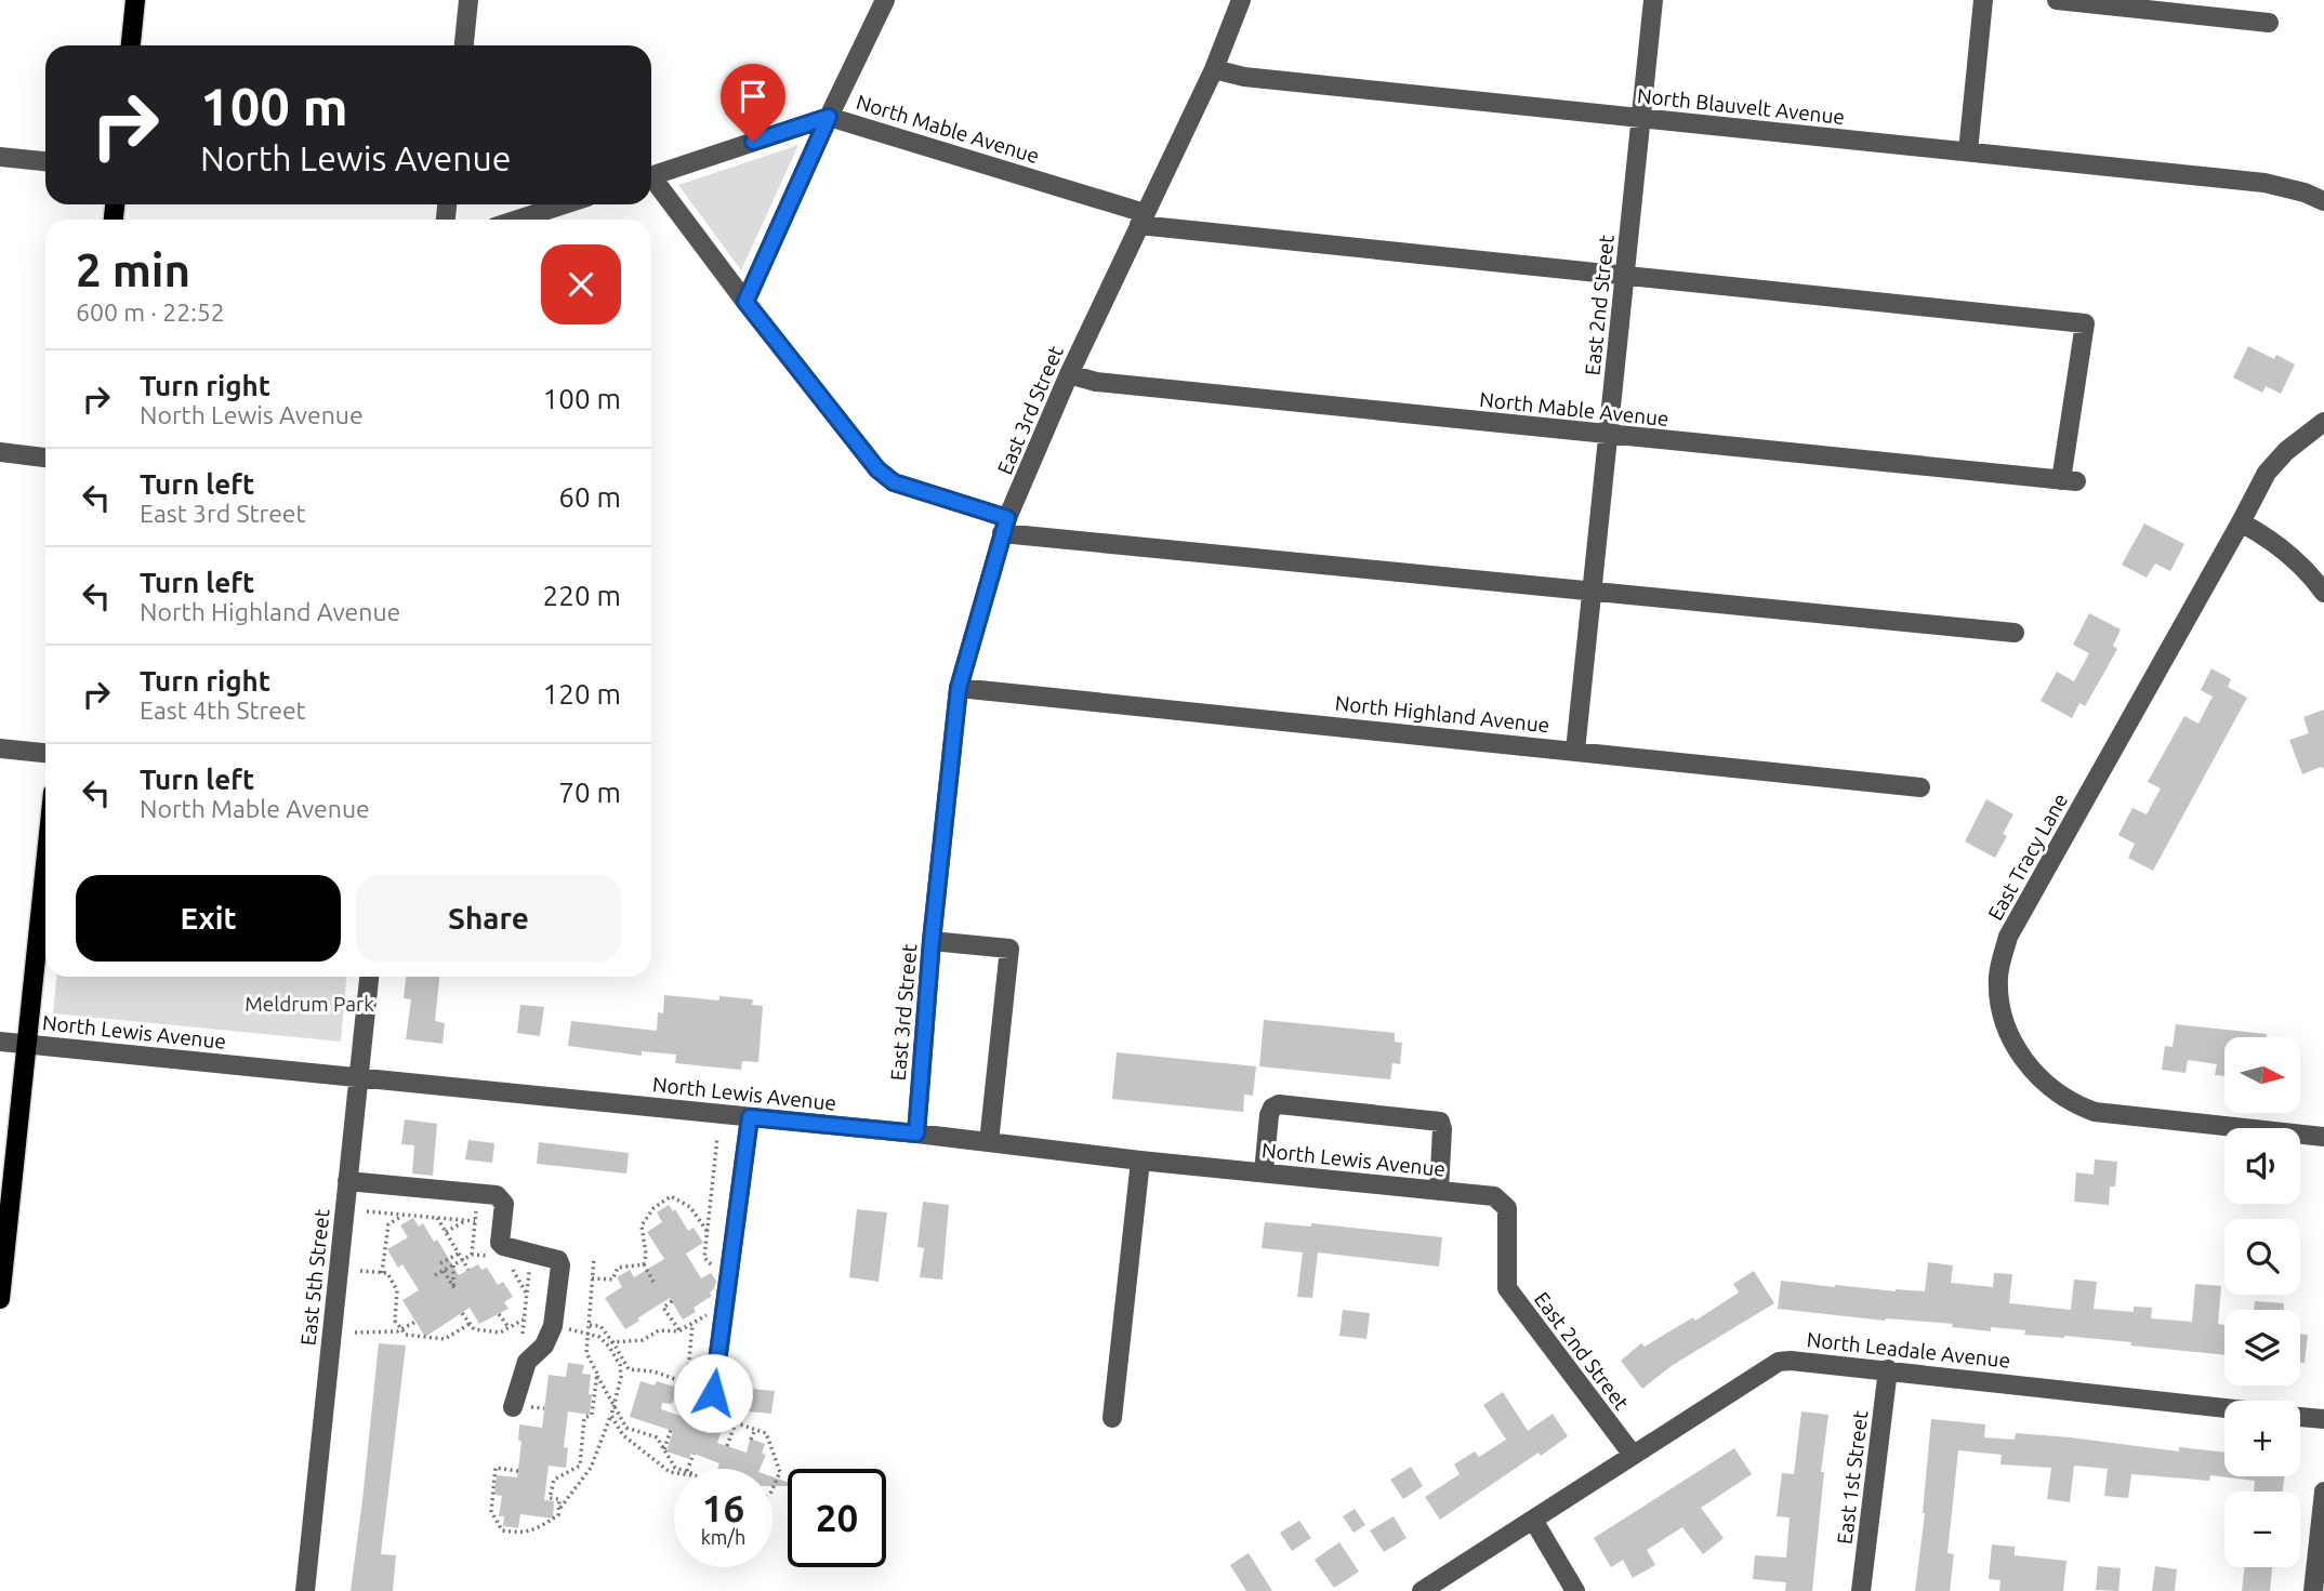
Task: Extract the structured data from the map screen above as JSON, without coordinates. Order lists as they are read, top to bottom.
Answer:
{
  "streets": {
    "street": [
      "North Blauvelt Avenue",
      "North Mable Avenue",
      "East 2nd Street",
      "East 3rd Street",
      "North Highland Avenue",
      "East Tracy Lane",
      "North Lewis Avenue",
      "East 5th Street",
      "North Leadale Avenue",
      "East 1st Street"
    ]
  },
  "crossings": [
    ["North Blauvelt Avenue", "East 2nd Street"],
    ["North Blauvelt Avenue", "East 3rd Street"],
    ["North Mable Avenue", "East 2nd Street"],
    ["North Mable Avenue", "East 3rd Street"],
    ["East 2nd Street", "North Highland Avenue"],
    ["East 2nd Street", "North Lewis Avenue"],
    ["East 2nd Street", "North Leadale Avenue"],
    ["East 3rd Street", "North Highland Avenue"],
    ["East 3rd Street", "North Lewis Avenue"],
    ["North Lewis Avenue", "East 5th Street"],
    ["North Leadale Avenue", "East 1st Street"]
  ],
  "parks": ["Meldrum Park"],
  "north": "right",
  "page": {
    "turn": ["100 m", "North Lewis Avenue"],
    "heading": ["2 min", "600 m · 22:52"],
    "list": [
      {
        "name": "Turn right",
        "note": "North Lewis Avenue",
        "value": "100 m"
      },
      {
        "name": "Turn left",
        "note": "East 3rd Street",
        "value": "60 m"
      },
      {
        "name": "Turn left",
        "note": "North Highland Avenue",
        "value": "220 m"
      },
      {
        "name": "Turn right",
        "note": "East 4th Street",
        "value": "120 m"
      },
      {
        "name": "Turn left",
        "note": "North Mable Avenue",
        "value": "70 m"
      }
    ],
    "buttons": ["Exit", "Share"],
    "map_buttons": ["+", "−"],
    "speed": "16 km/h",
    "limit": "20"
  }
}
